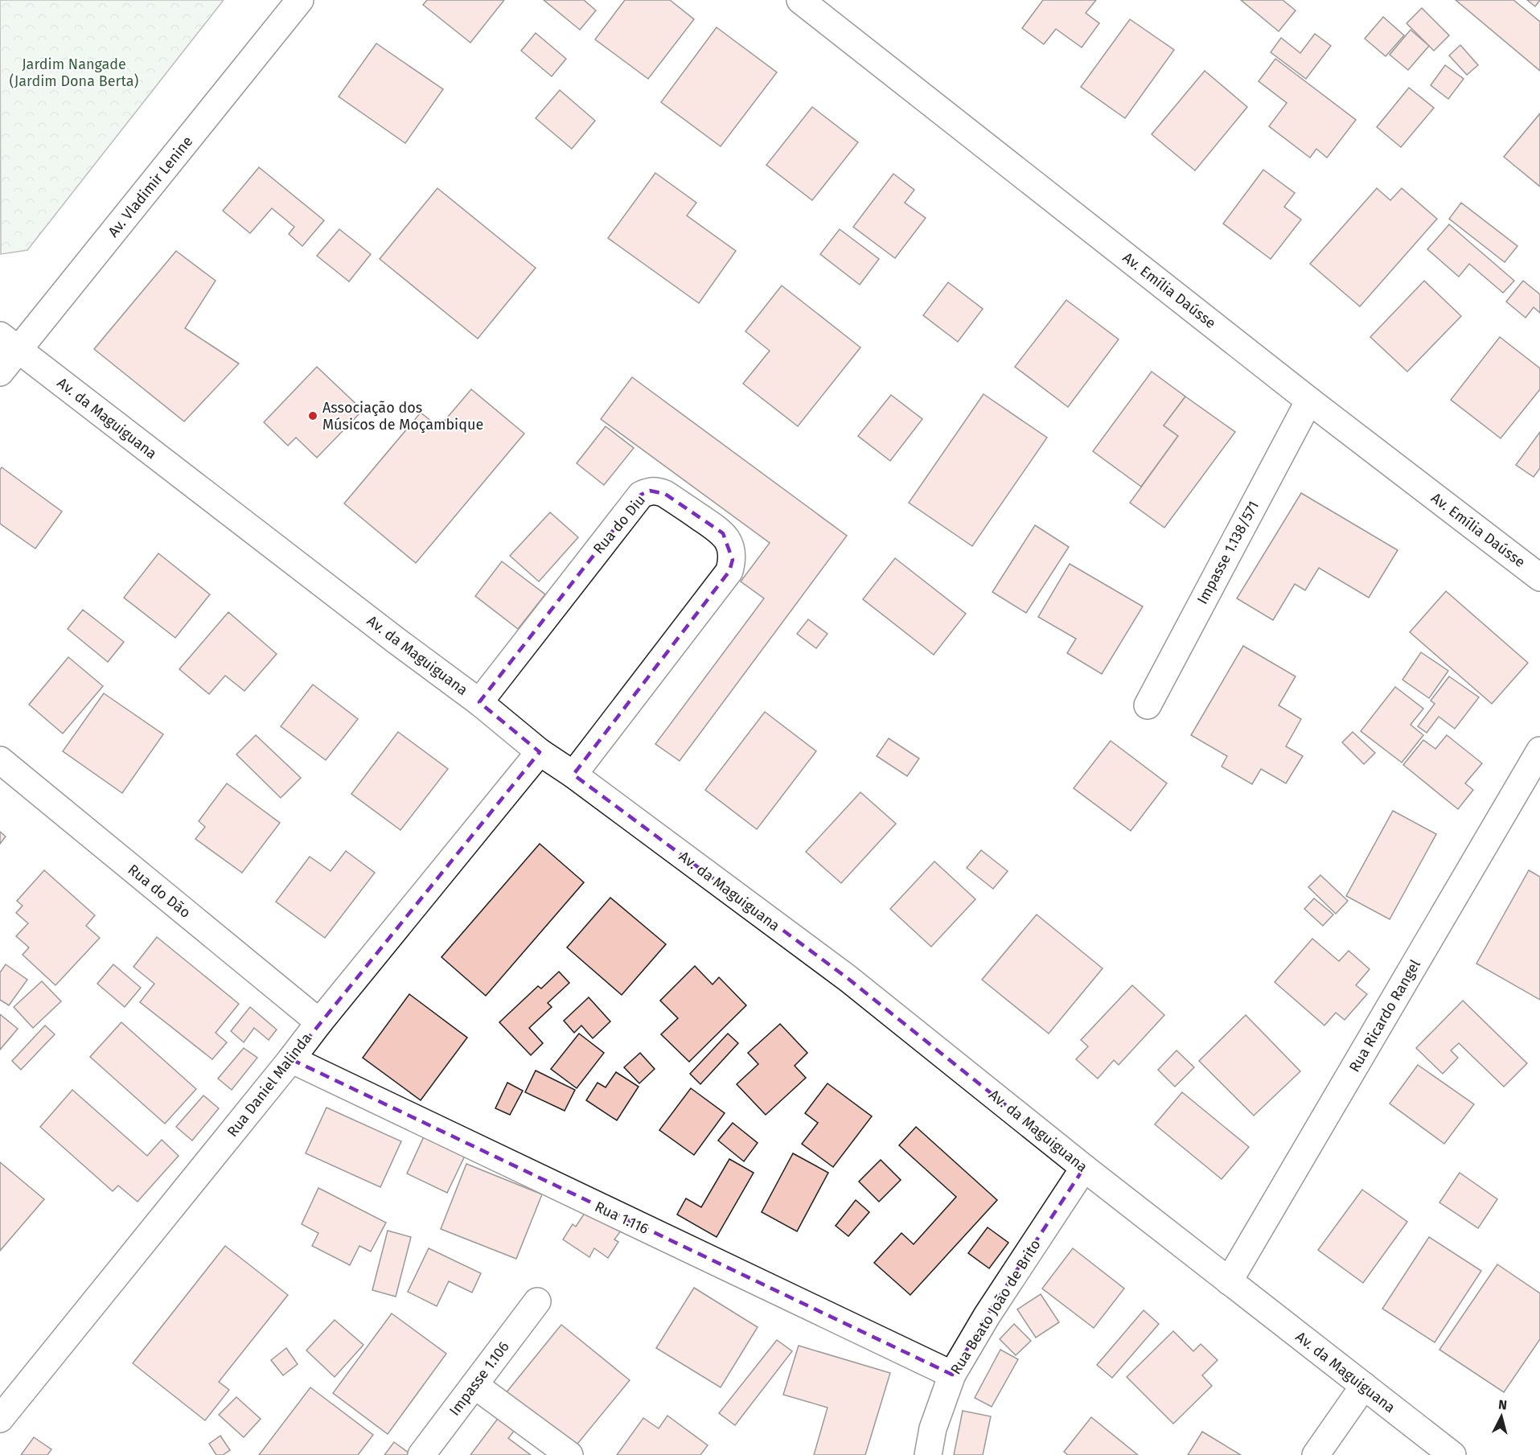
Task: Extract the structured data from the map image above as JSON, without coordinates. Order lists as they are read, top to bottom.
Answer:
{
  "streets": {
    "street": [
      "Av. Vladimir Lenine",
      "Av. Emília Daússe",
      "Av. da Maguiguana",
      "Rua do Diu",
      "Impasse 1.138/571",
      "Rua do Dão",
      "Rua Ricardo Rangel",
      "Rua Daniel Malinda",
      "Rua 1.116",
      "Rua Beato João de Brito",
      "Impasse 1.106"
    ]
  },
  "crossings": [
    ["Av. Vladimir Lenine", "Av. da Maguiguana"],
    ["Av. Emília Daússe", "Impasse 1.138/571"],
    ["Av. da Maguiguana", "Rua do Diu"],
    ["Av. da Maguiguana", "Rua Ricardo Rangel"],
    ["Av. da Maguiguana", "Rua Daniel Malinda"],
    ["Av. da Maguiguana", "Rua Beato João de Brito"],
    ["Rua do Dão", "Rua Daniel Malinda"],
    ["Rua Daniel Malinda", "Rua 1.116"],
    ["Rua 1.116", "Rua Beato João de Brito"]
  ],
  "parks": ["Jardim Nangade (Jardim Dona Berta)"],
  "places": ["Associação dos Músicos de Moçambique"],
  "north": "top"
}
